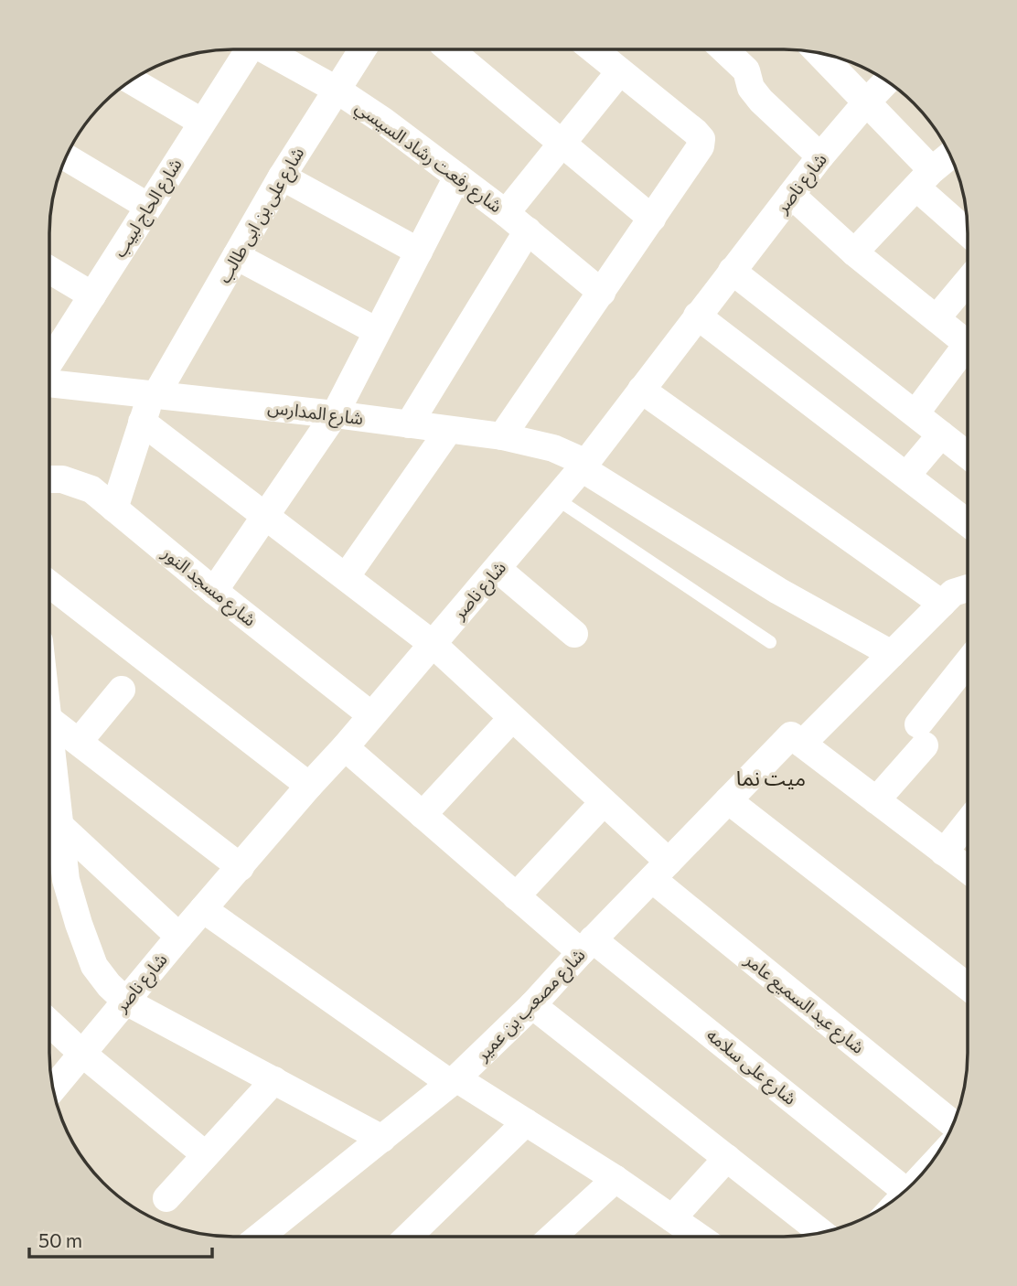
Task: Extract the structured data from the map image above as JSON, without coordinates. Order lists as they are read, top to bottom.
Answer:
{
  "streets": {
    "street": [
      "شارع رفعت رشاد السيسي",
      "شارع ناصر",
      "شارع الحاج لبيب",
      "شارع على بن ابى طالب",
      "شارع المدارس",
      "شارع مسجد النور",
      "شارع عبد السميع عامر",
      "شارع مصعب بن عمير",
      "شارع على سلامه"
    ]
  },
  "crossings": [
    ["شارع رفعت رشاد السيسي", "شارع على بن ابى طالب"],
    ["شارع ناصر", "شارع المدارس"],
    ["شارع ناصر", "شارع مسجد النور"],
    ["شارع ناصر", "شارع عبد السميع عامر"],
    ["شارع ناصر", "شارع على سلامه"],
    ["شارع على بن ابى طالب", "شارع المدارس"],
    ["شارع على بن ابى طالب", "شارع مسجد النور"],
    ["شارع على بن ابى طالب", "شارع عبد السميع عامر"],
    ["شارع المدارس", "شارع مصعب بن عمير"],
    ["شارع عبد السميع عامر", "شارع مصعب بن عمير"],
    ["شارع مصعب بن عمير", "شارع على سلامه"]
  ],
  "districts": ["ميت نما"],
  "scale_bar": "50 m"
}
